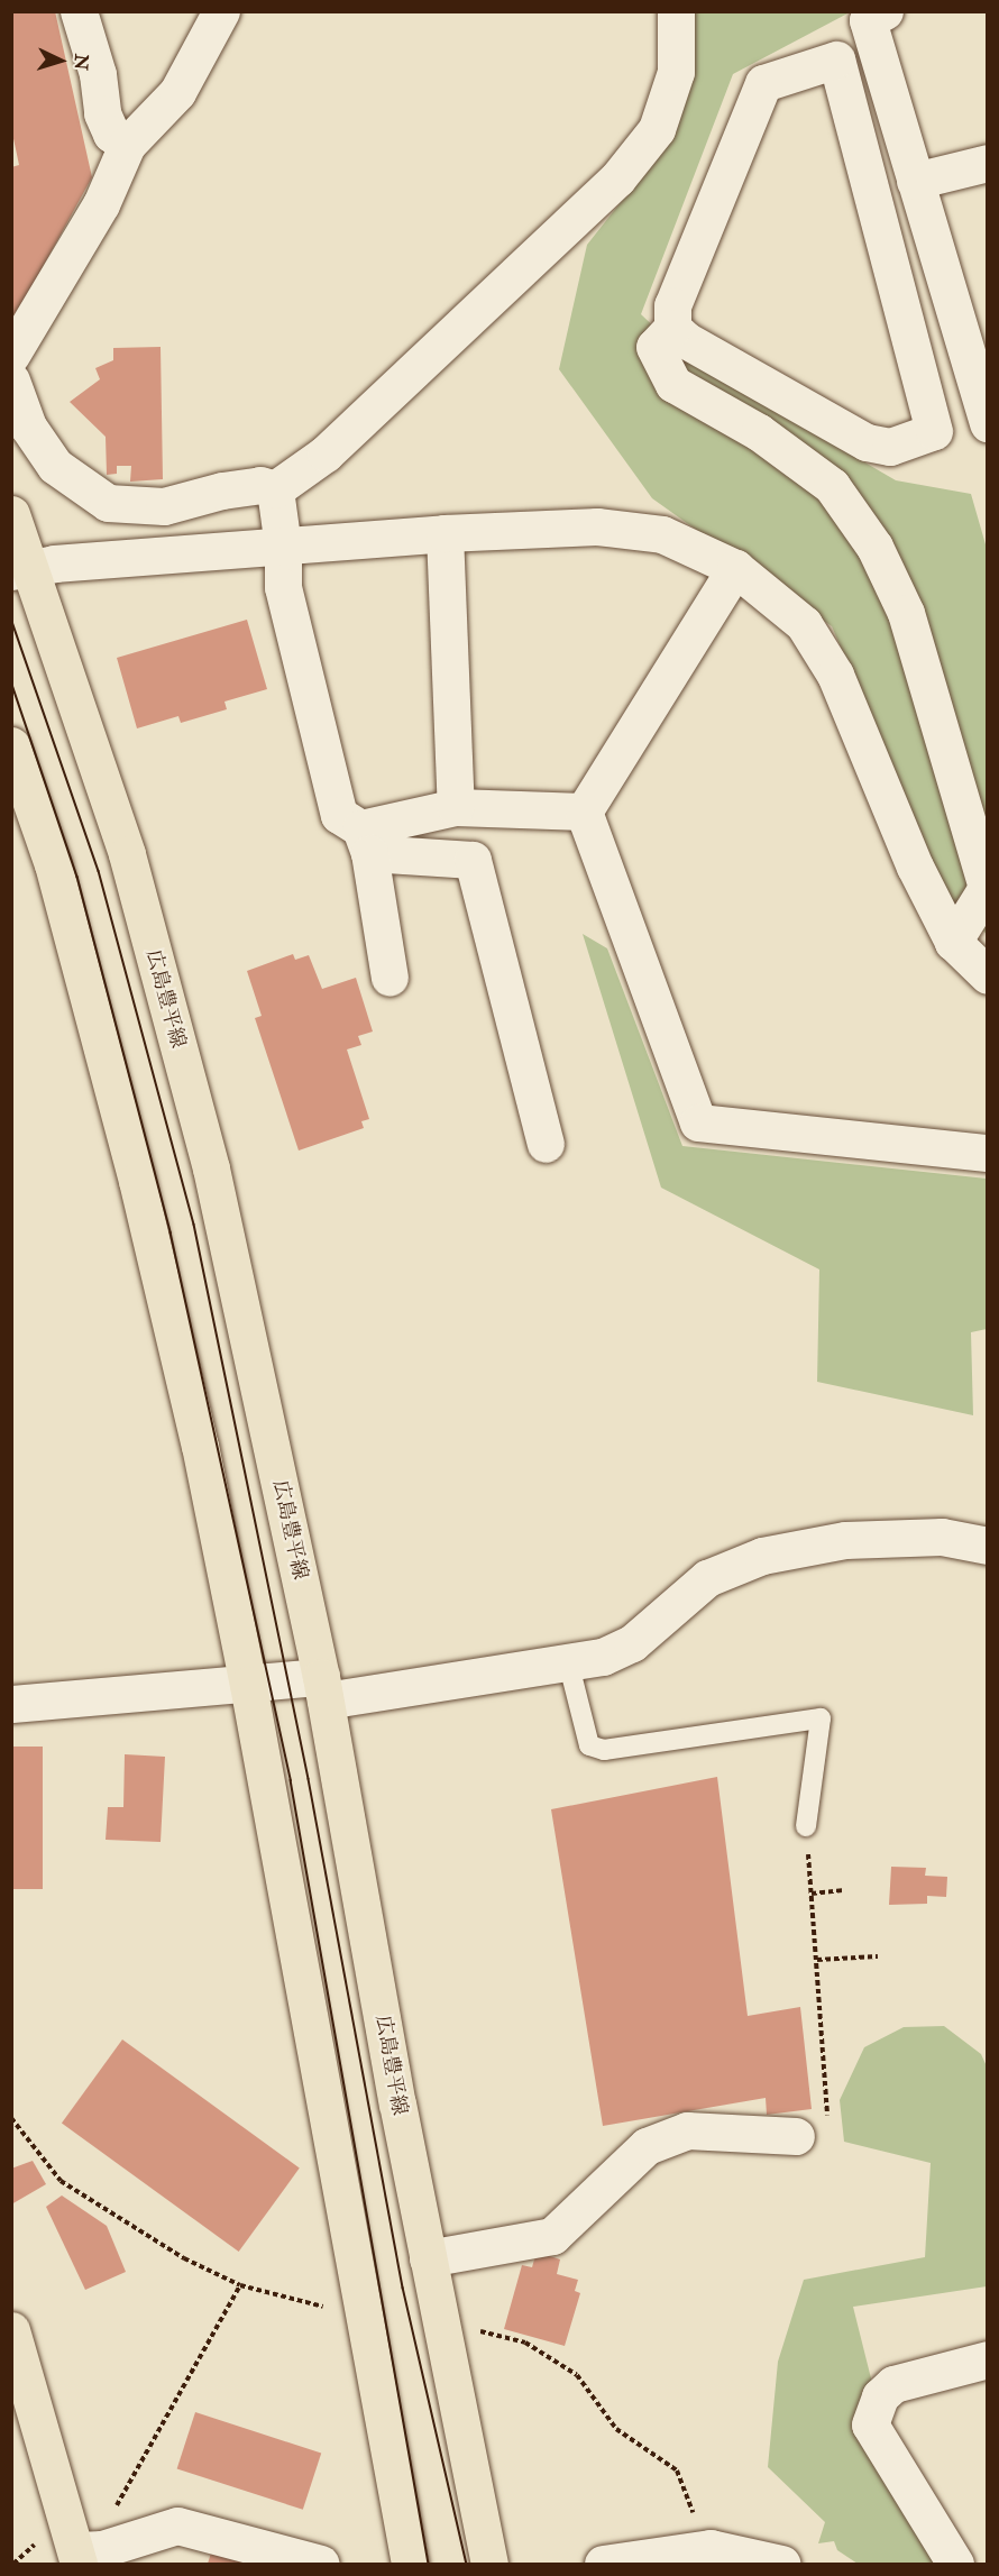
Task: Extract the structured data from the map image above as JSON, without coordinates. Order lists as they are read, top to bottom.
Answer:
{
  "streets": {
    "main road": ["広島豊平線"]
  },
  "north": "right"
}
